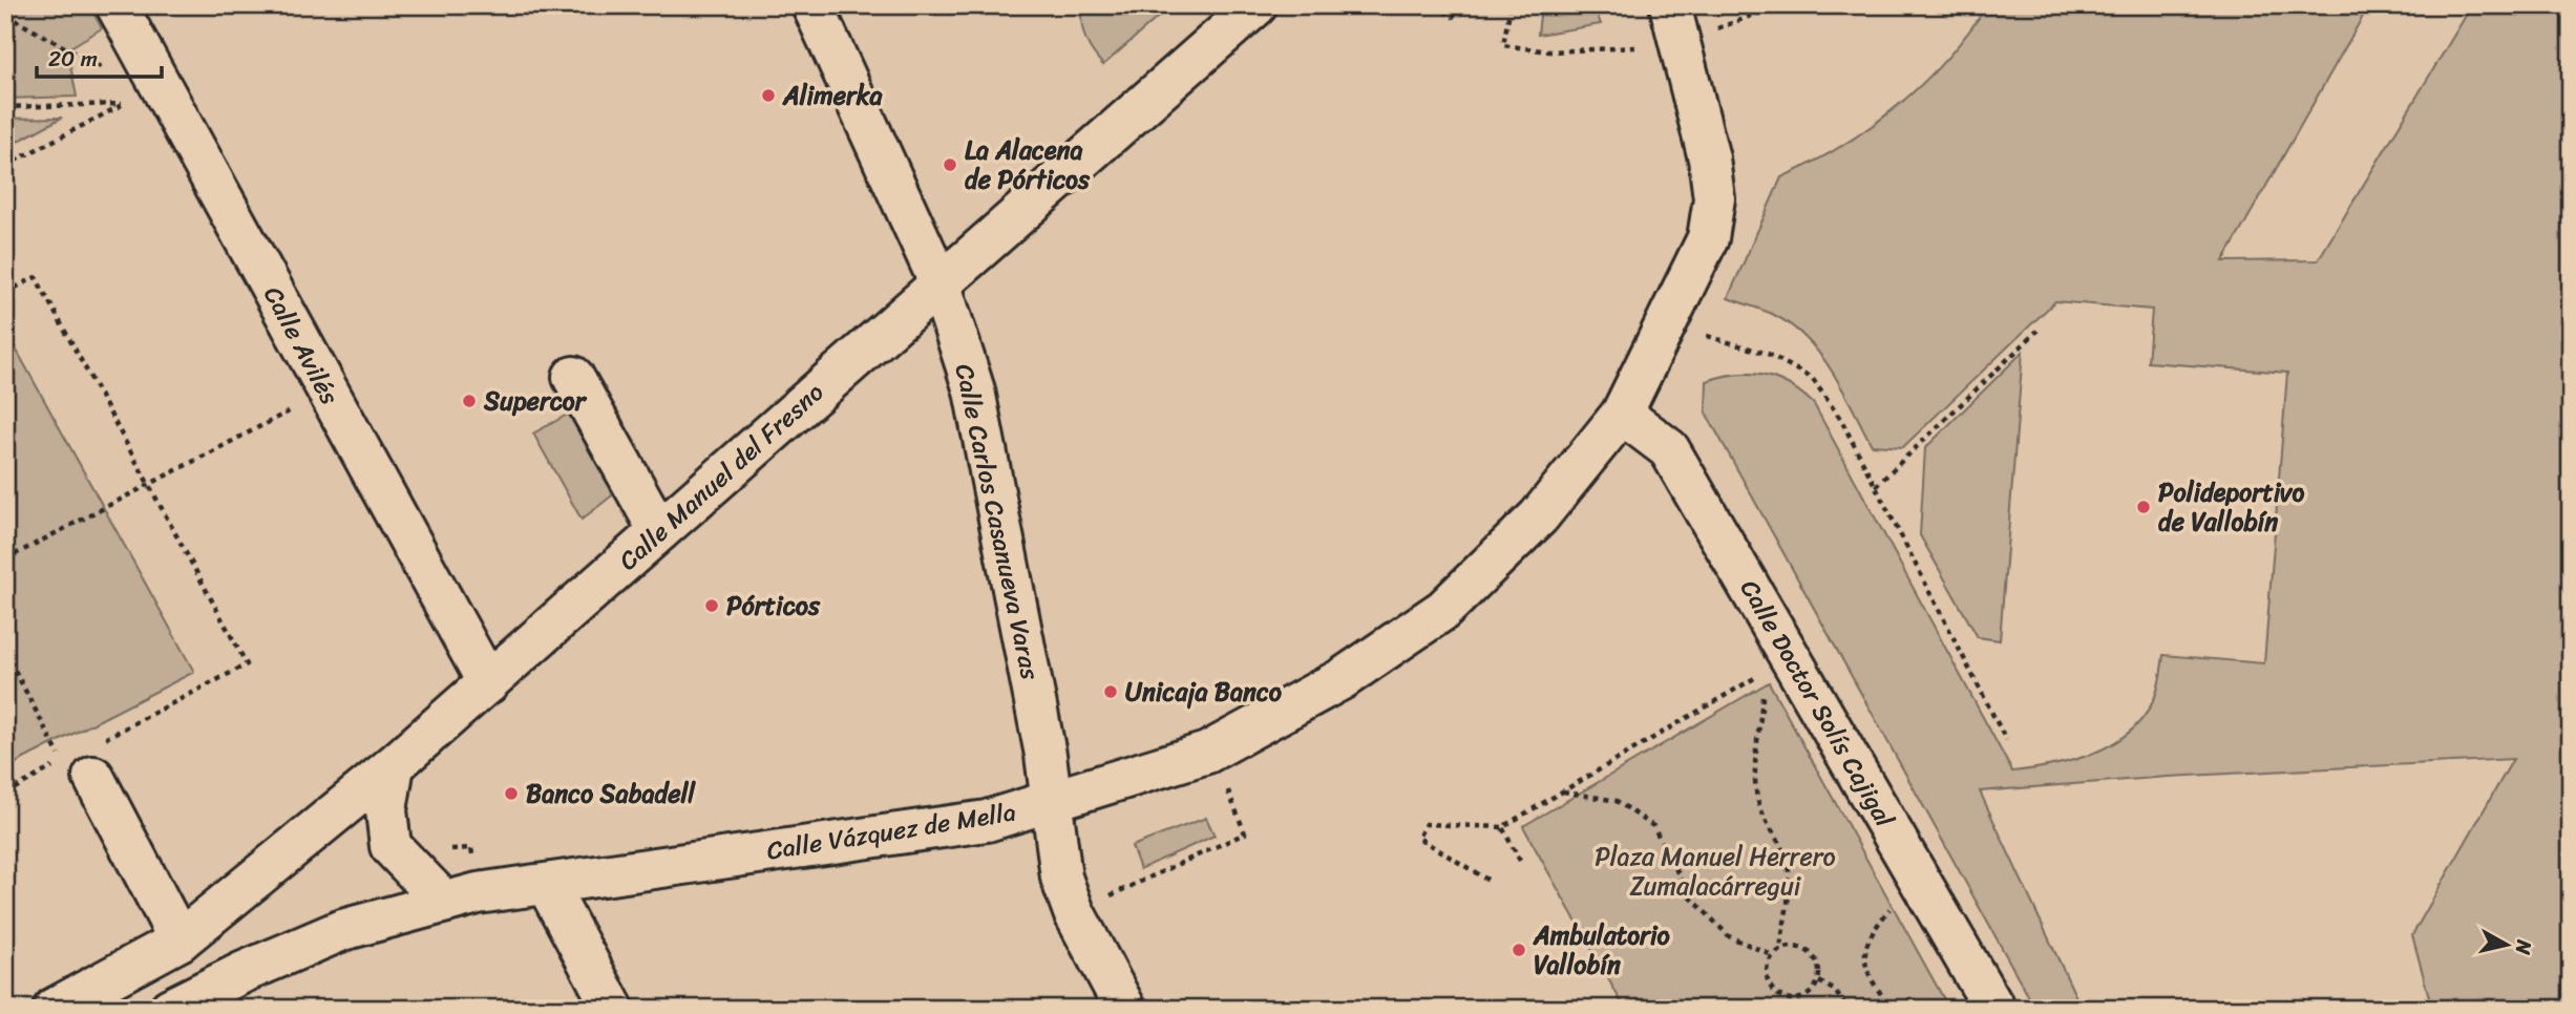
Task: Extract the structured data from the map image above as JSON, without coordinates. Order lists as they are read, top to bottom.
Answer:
{
  "streets": {
    "street": [
      "Calle Avilés",
      "Calle Manuel del Fresno",
      "Calle Carlos Casanueva Varas",
      "Calle Doctor Solís Cajigal",
      "Calle Vázquez de Mella"
    ]
  },
  "crossings": [
    ["Calle Avilés", "Calle Manuel del Fresno"],
    ["Calle Manuel del Fresno", "Calle Carlos Casanueva Varas"],
    ["Calle Carlos Casanueva Varas", "Calle Vázquez de Mella"],
    ["Calle Doctor Solís Cajigal", "Calle Vázquez de Mella"]
  ],
  "parks": ["Plaza Manuel Herrero Zumalacárregui"],
  "places": [
    "Alimerka",
    "La Alacena de Pórticos",
    "Supercor",
    "Polideportivo de Vallobín",
    "Pórticos",
    "Unicaja Banco",
    "Banco Sabadell",
    "Ambulatorio Vallobín"
  ],
  "scale_bar": "20 m",
  "north": "right"
}
